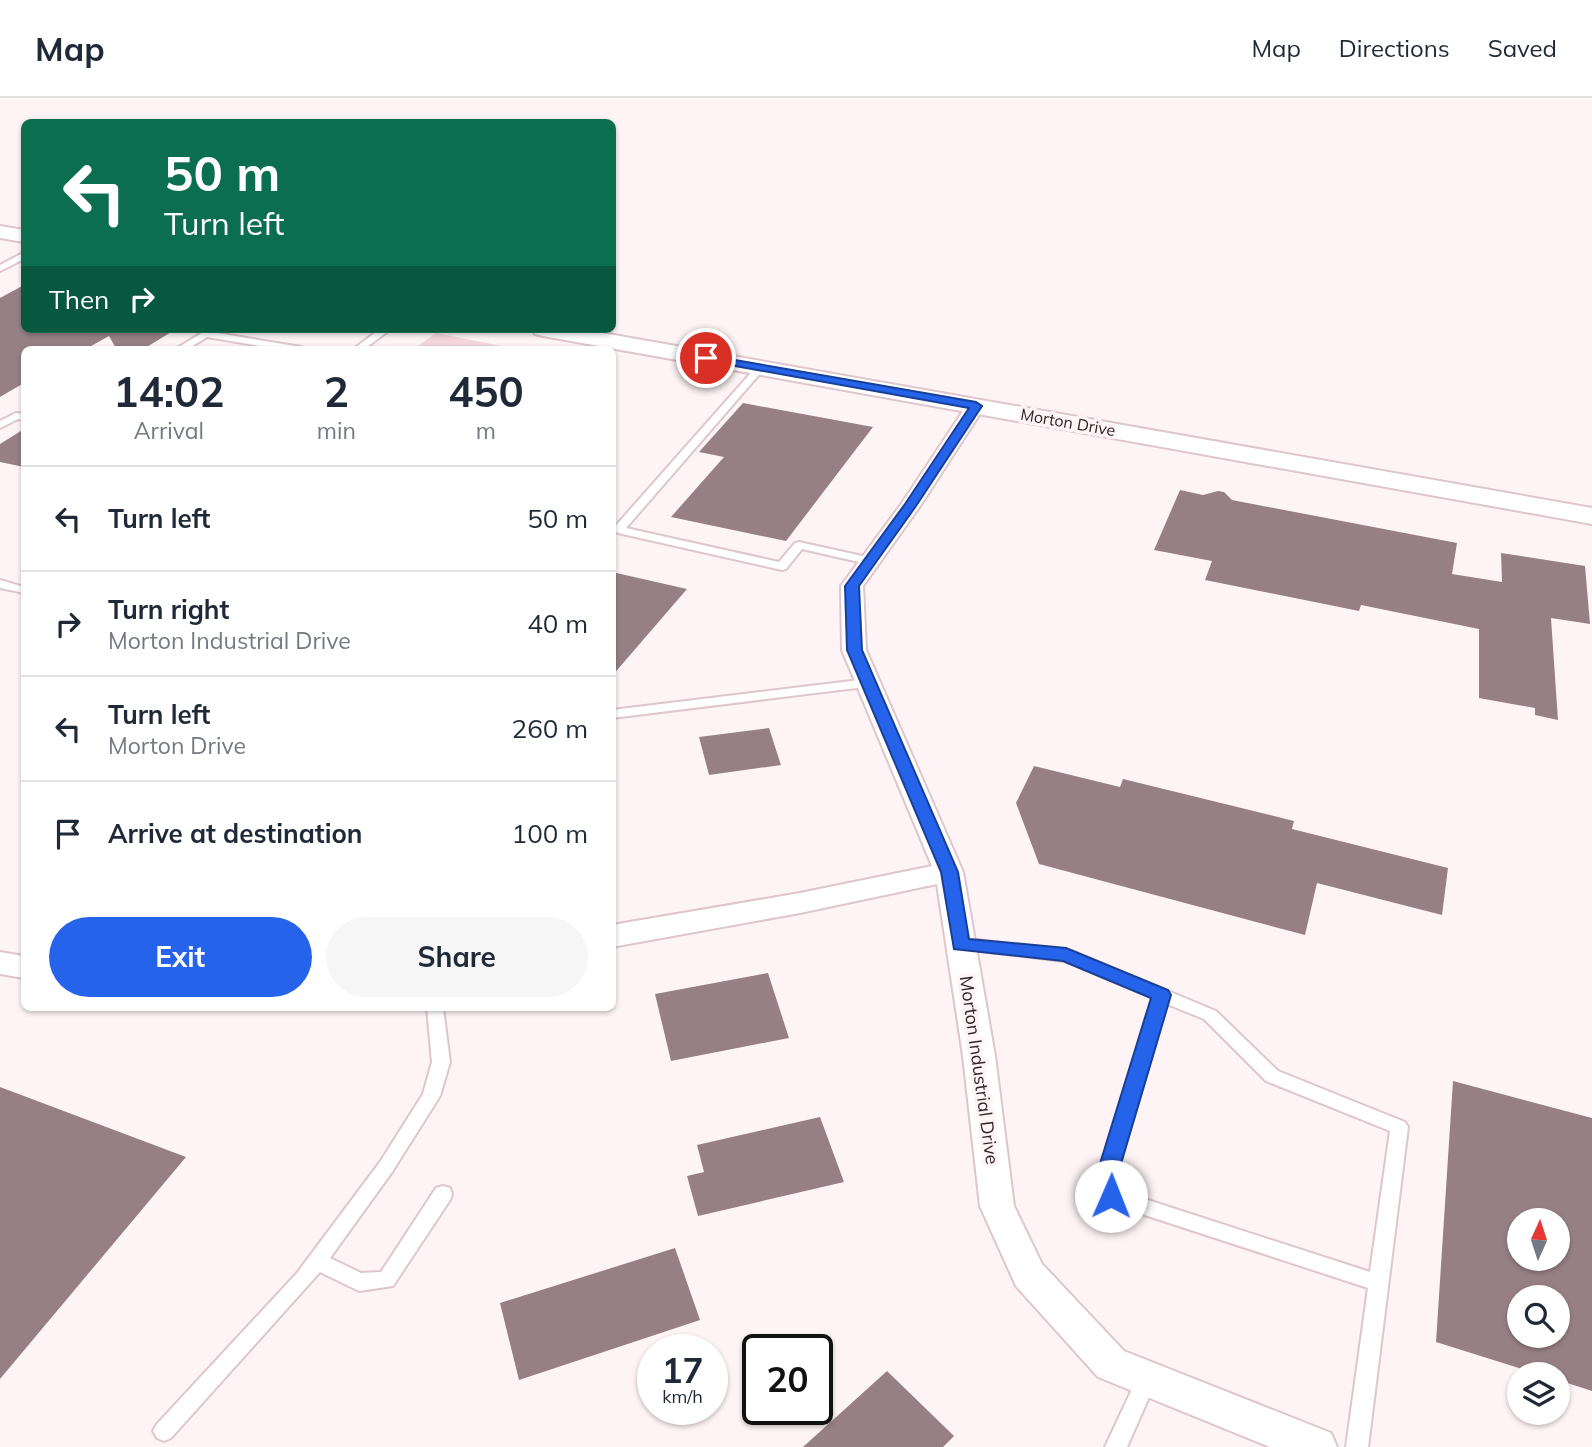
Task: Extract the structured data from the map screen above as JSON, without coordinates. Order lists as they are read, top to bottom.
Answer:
{
  "streets": {
    "street": ["Morton Drive", "Morton Industrial Drive"]
  },
  "crossings": [
    ["Morton Drive", "Morton Industrial Drive"]
  ],
  "north": "top",
  "page": {
    "header": "Map",
    "nav": ["Map", "Directions", "Saved"],
    "turn": ["50 m", "Turn left"],
    "then": "Then",
    "eta": [
      "14:02",
      "Arrival",
      "2",
      "min",
      "450",
      "m"
    ],
    "list": [
      {
        "name": "Turn left",
        "value": "50 m"
      },
      {
        "name": "Turn right",
        "note": "Morton Industrial Drive",
        "value": "40 m"
      },
      {
        "name": "Turn left",
        "note": "Morton Drive",
        "value": "260 m"
      },
      {
        "name": "Arrive at destination",
        "value": "100 m"
      }
    ],
    "buttons": ["Exit", "Share"],
    "speed": "17 km/h",
    "limit": "20"
  }
}
